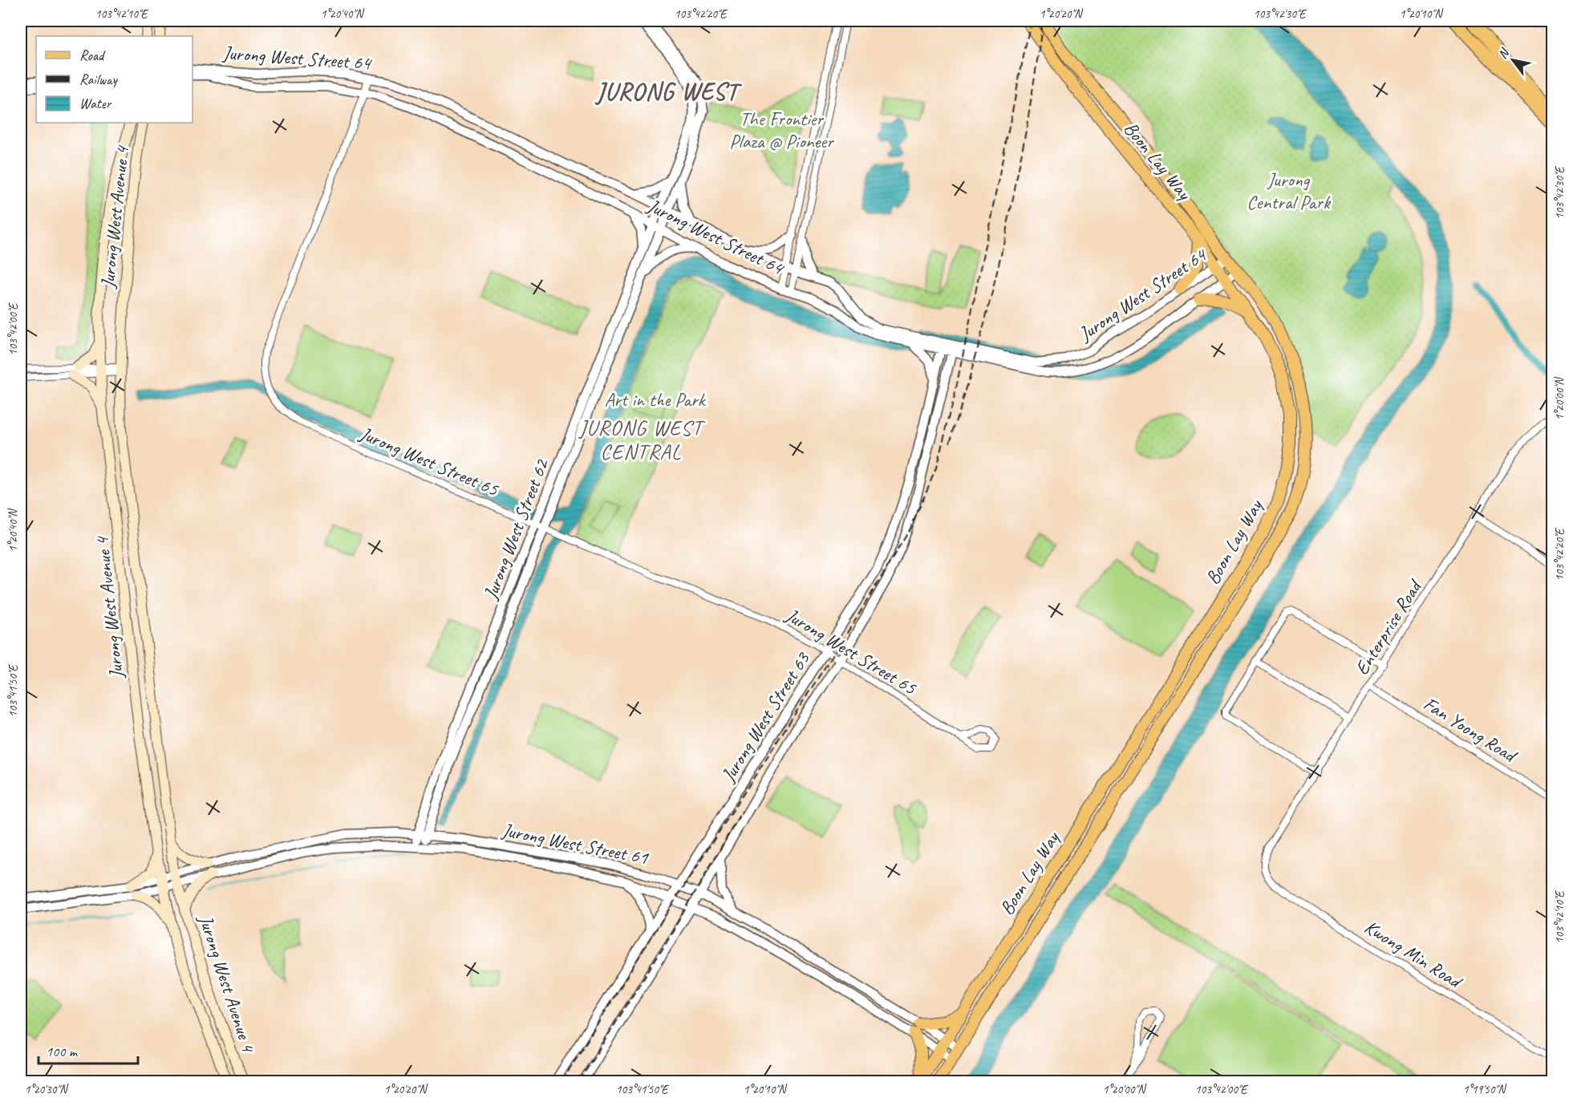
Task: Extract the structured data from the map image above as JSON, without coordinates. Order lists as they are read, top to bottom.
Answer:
{
  "streets": {
    "main road": ["Boon Lay Way", "Jurong West Avenue 4"],
    "street": [
      "Jurong West Street 64",
      "Jurong West Street 65",
      "Jurong West Street 62",
      "Enterprise Road",
      "Jurong West Street 63",
      "Fan Yoong Road",
      "Jurong West Street 61",
      "Kwong Min Road"
    ]
  },
  "crossings": [
    ["Jurong West Street 64", "Boon Lay Way"],
    ["Jurong West Street 64", "Jurong West Street 65"],
    ["Jurong West Street 64", "Jurong West Street 62"],
    ["Jurong West Street 64", "Jurong West Street 63"],
    ["Boon Lay Way", "Jurong West Street 61"],
    ["Jurong West Avenue 4", "Jurong West Street 61"],
    ["Jurong West Street 65", "Jurong West Street 62"],
    ["Jurong West Street 65", "Jurong West Street 63"],
    ["Jurong West Street 62", "Jurong West Street 61"],
    ["Enterprise Road", "Fan Yoong Road"],
    ["Enterprise Road", "Kwong Min Road"],
    ["Jurong West Street 63", "Jurong West Street 61"]
  ],
  "districts": ["JURONG WEST", "JURONG WEST CENTRAL"],
  "parks": ["The Frontier Plaza @ Pioneer", "Jurong Central Park", "Art in the Park"],
  "legend": ["Road", "Railway", "Water"],
  "scale_bar": "100 m",
  "north": "top left",
  "coordinates": [
    "103°42'10\"E",
    "1°20'40\"N",
    "103°42'20\"E",
    "1°20'20\"N",
    "103°42'30\"E",
    "1°20'10\"N",
    "103°42'00\"E",
    "1°20'00\"N",
    "103°41'50\"E",
    "1°20'30\"N",
    "1°19'50\"N"
  ]
}
